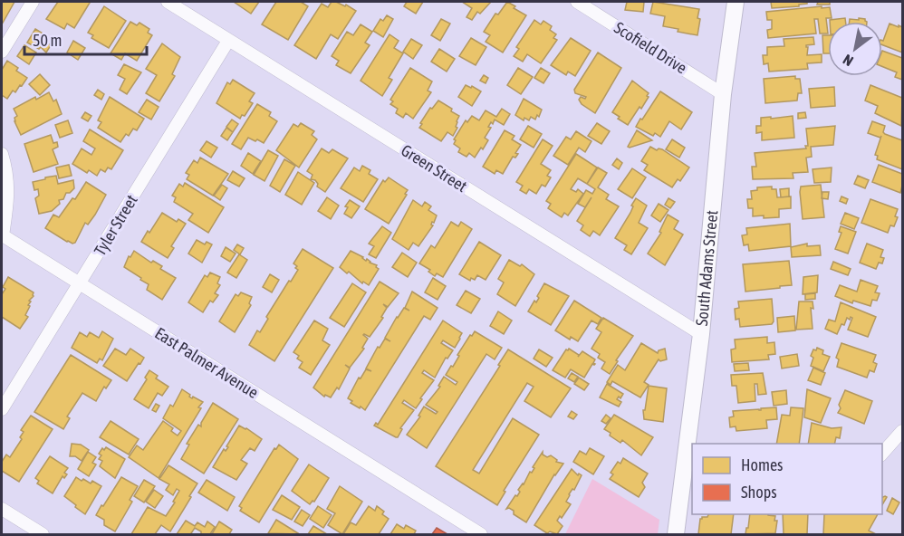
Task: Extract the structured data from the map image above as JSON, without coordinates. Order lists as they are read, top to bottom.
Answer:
{
  "streets": {
    "street": [
      "Scofield Drive",
      "Green Street",
      "Tyler Street",
      "South Adams Street",
      "East Palmer Avenue"
    ]
  },
  "crossings": [
    ["Scofield Drive", "South Adams Street"],
    ["Green Street", "Tyler Street"],
    ["Green Street", "South Adams Street"],
    ["Tyler Street", "East Palmer Avenue"]
  ],
  "legend": ["Homes", "Shops"],
  "scale_bar": "50 m",
  "north": "bottom left"
}
